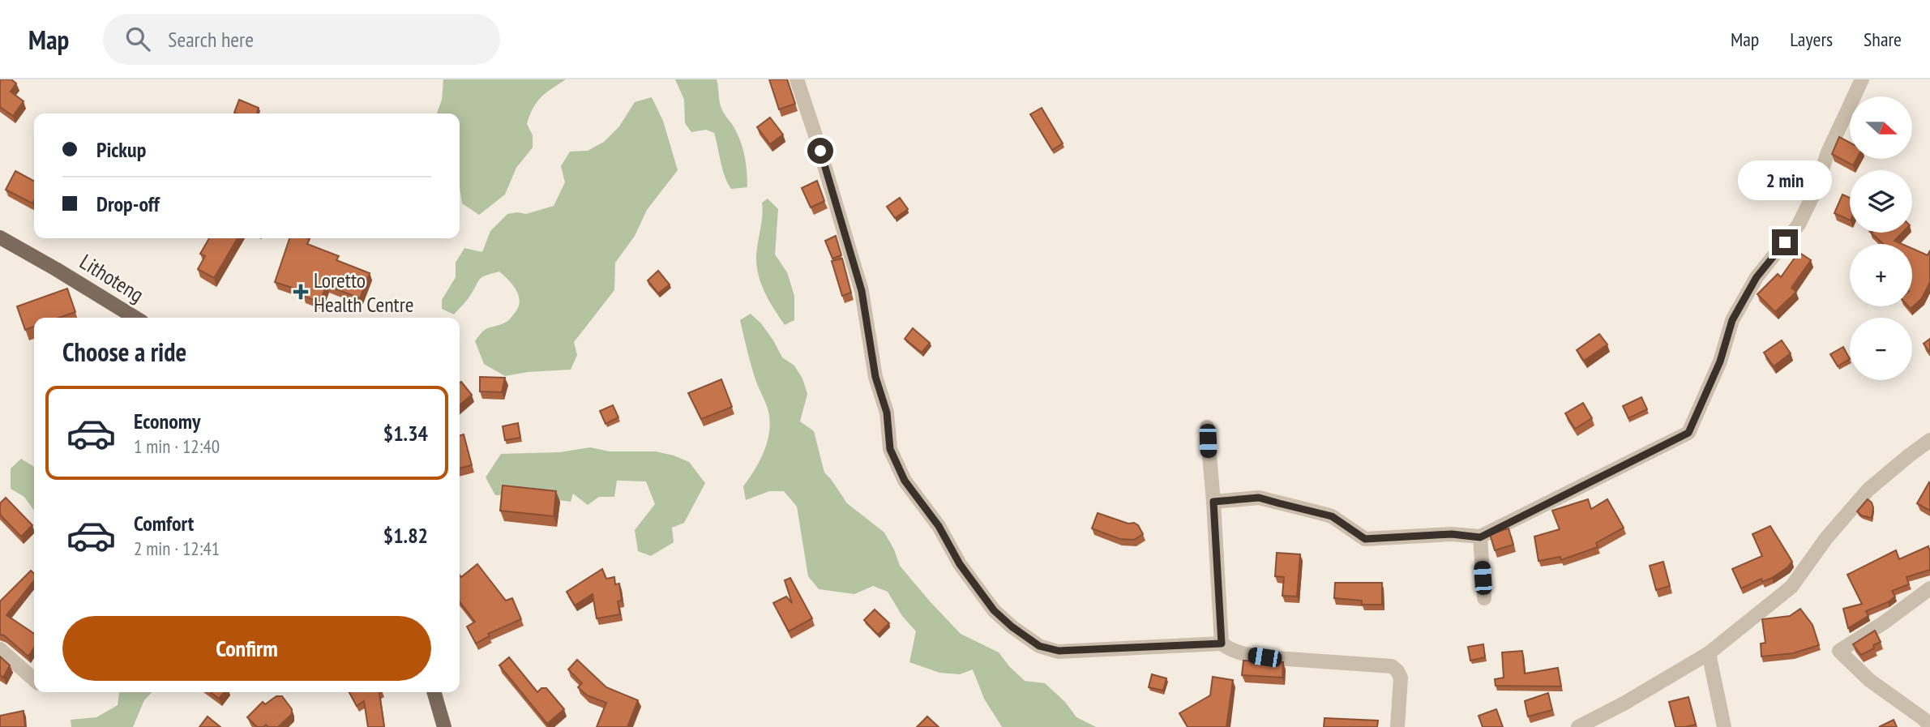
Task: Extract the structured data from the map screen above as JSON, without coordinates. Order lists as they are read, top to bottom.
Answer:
{
  "streets": {
    "main road": ["Lithoteng"]
  },
  "places": {
    "health": ["Loretto Health Centre"]
  },
  "north": "right",
  "page": {
    "header": "Map",
    "search": "Search here",
    "nav": ["Map", "Layers", "Share"],
    "map_buttons": ["+", "−"],
    "banner": ["Pickup", "Drop-off"],
    "bubble": "2 min",
    "heading": "Choose a ride",
    "list": [
      {
        "name": "Economy",
        "note": "1 min · 12:40",
        "value": "$1.34"
      },
      {
        "name": "Comfort",
        "note": "2 min · 12:41",
        "value": "$1.82"
      }
    ],
    "buttons": "Confirm"
  }
}
